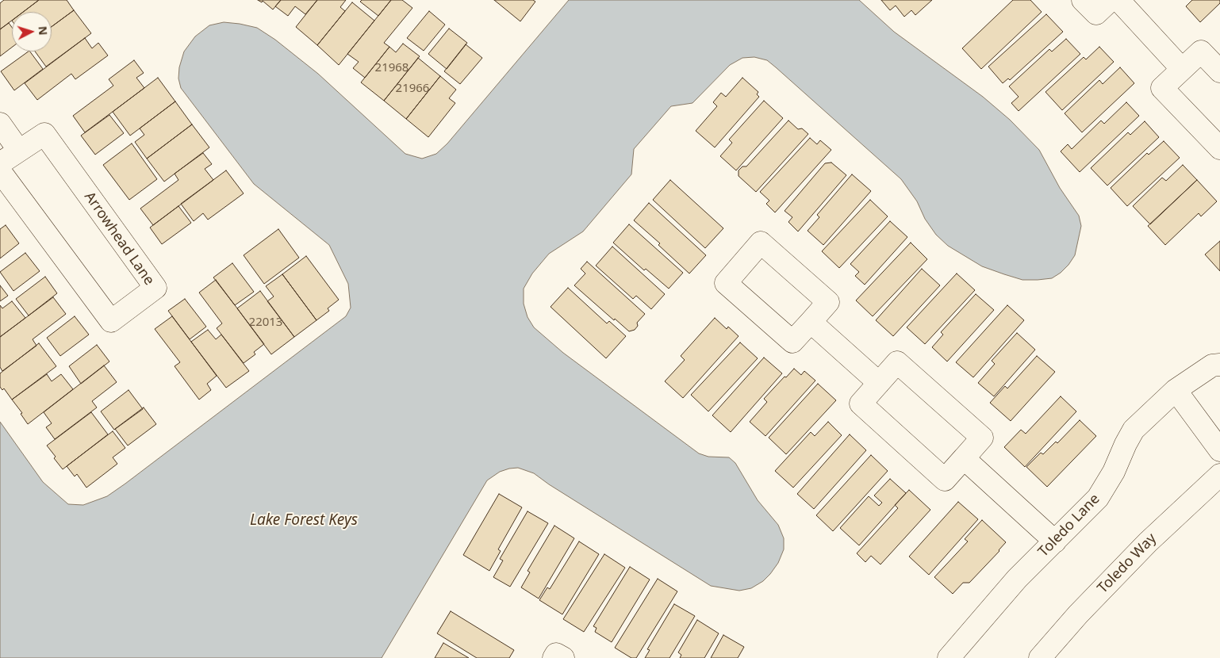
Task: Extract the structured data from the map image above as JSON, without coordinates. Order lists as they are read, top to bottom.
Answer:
{
  "streets": {
    "street": ["Arrowhead Lane", "Toledo Lane", "Toledo Way"]
  },
  "water": ["Lake Forest Keys"],
  "house_numbers": ["21968", "21966", "22013"],
  "north": "right"
}
